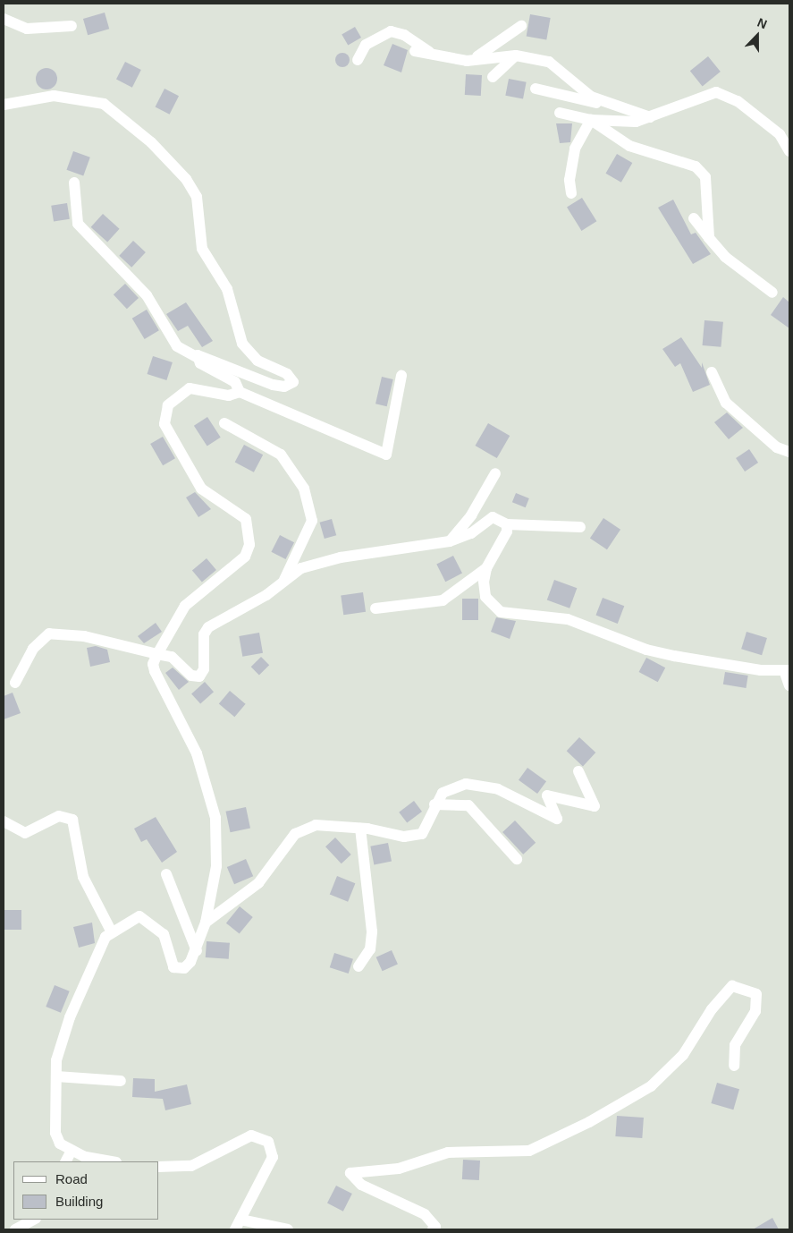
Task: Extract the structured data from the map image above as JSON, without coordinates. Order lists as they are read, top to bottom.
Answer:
{
  "legend": ["Road", "Building"],
  "north": "top"
}
